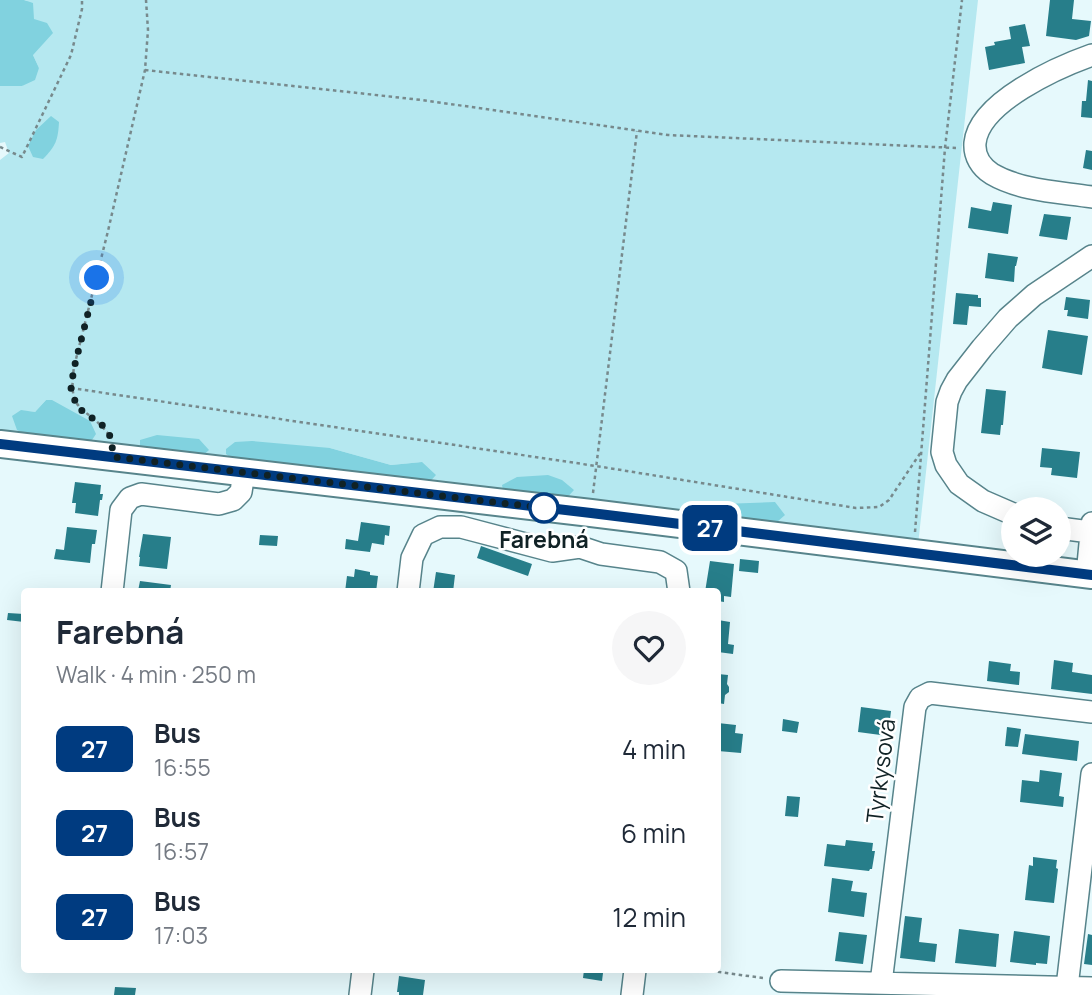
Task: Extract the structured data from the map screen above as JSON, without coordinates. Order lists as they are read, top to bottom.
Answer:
{
  "streets": {
    "street": ["Tyrkysová"]
  },
  "places": ["Farebná"],
  "lines": ["bus line 27"],
  "page": {
    "on_map": "27",
    "heading": ["Farebná", "Walk · 4 min · 250 m"],
    "list": [
      {
        "mark": "27",
        "name": "Bus",
        "note": "16:55",
        "value": "4 min"
      },
      {
        "mark": "27",
        "name": "Bus",
        "note": "16:57",
        "value": "6 min"
      },
      {
        "mark": "27",
        "name": "Bus",
        "note": "17:03",
        "value": "12 min"
      }
    ]
  }
}
